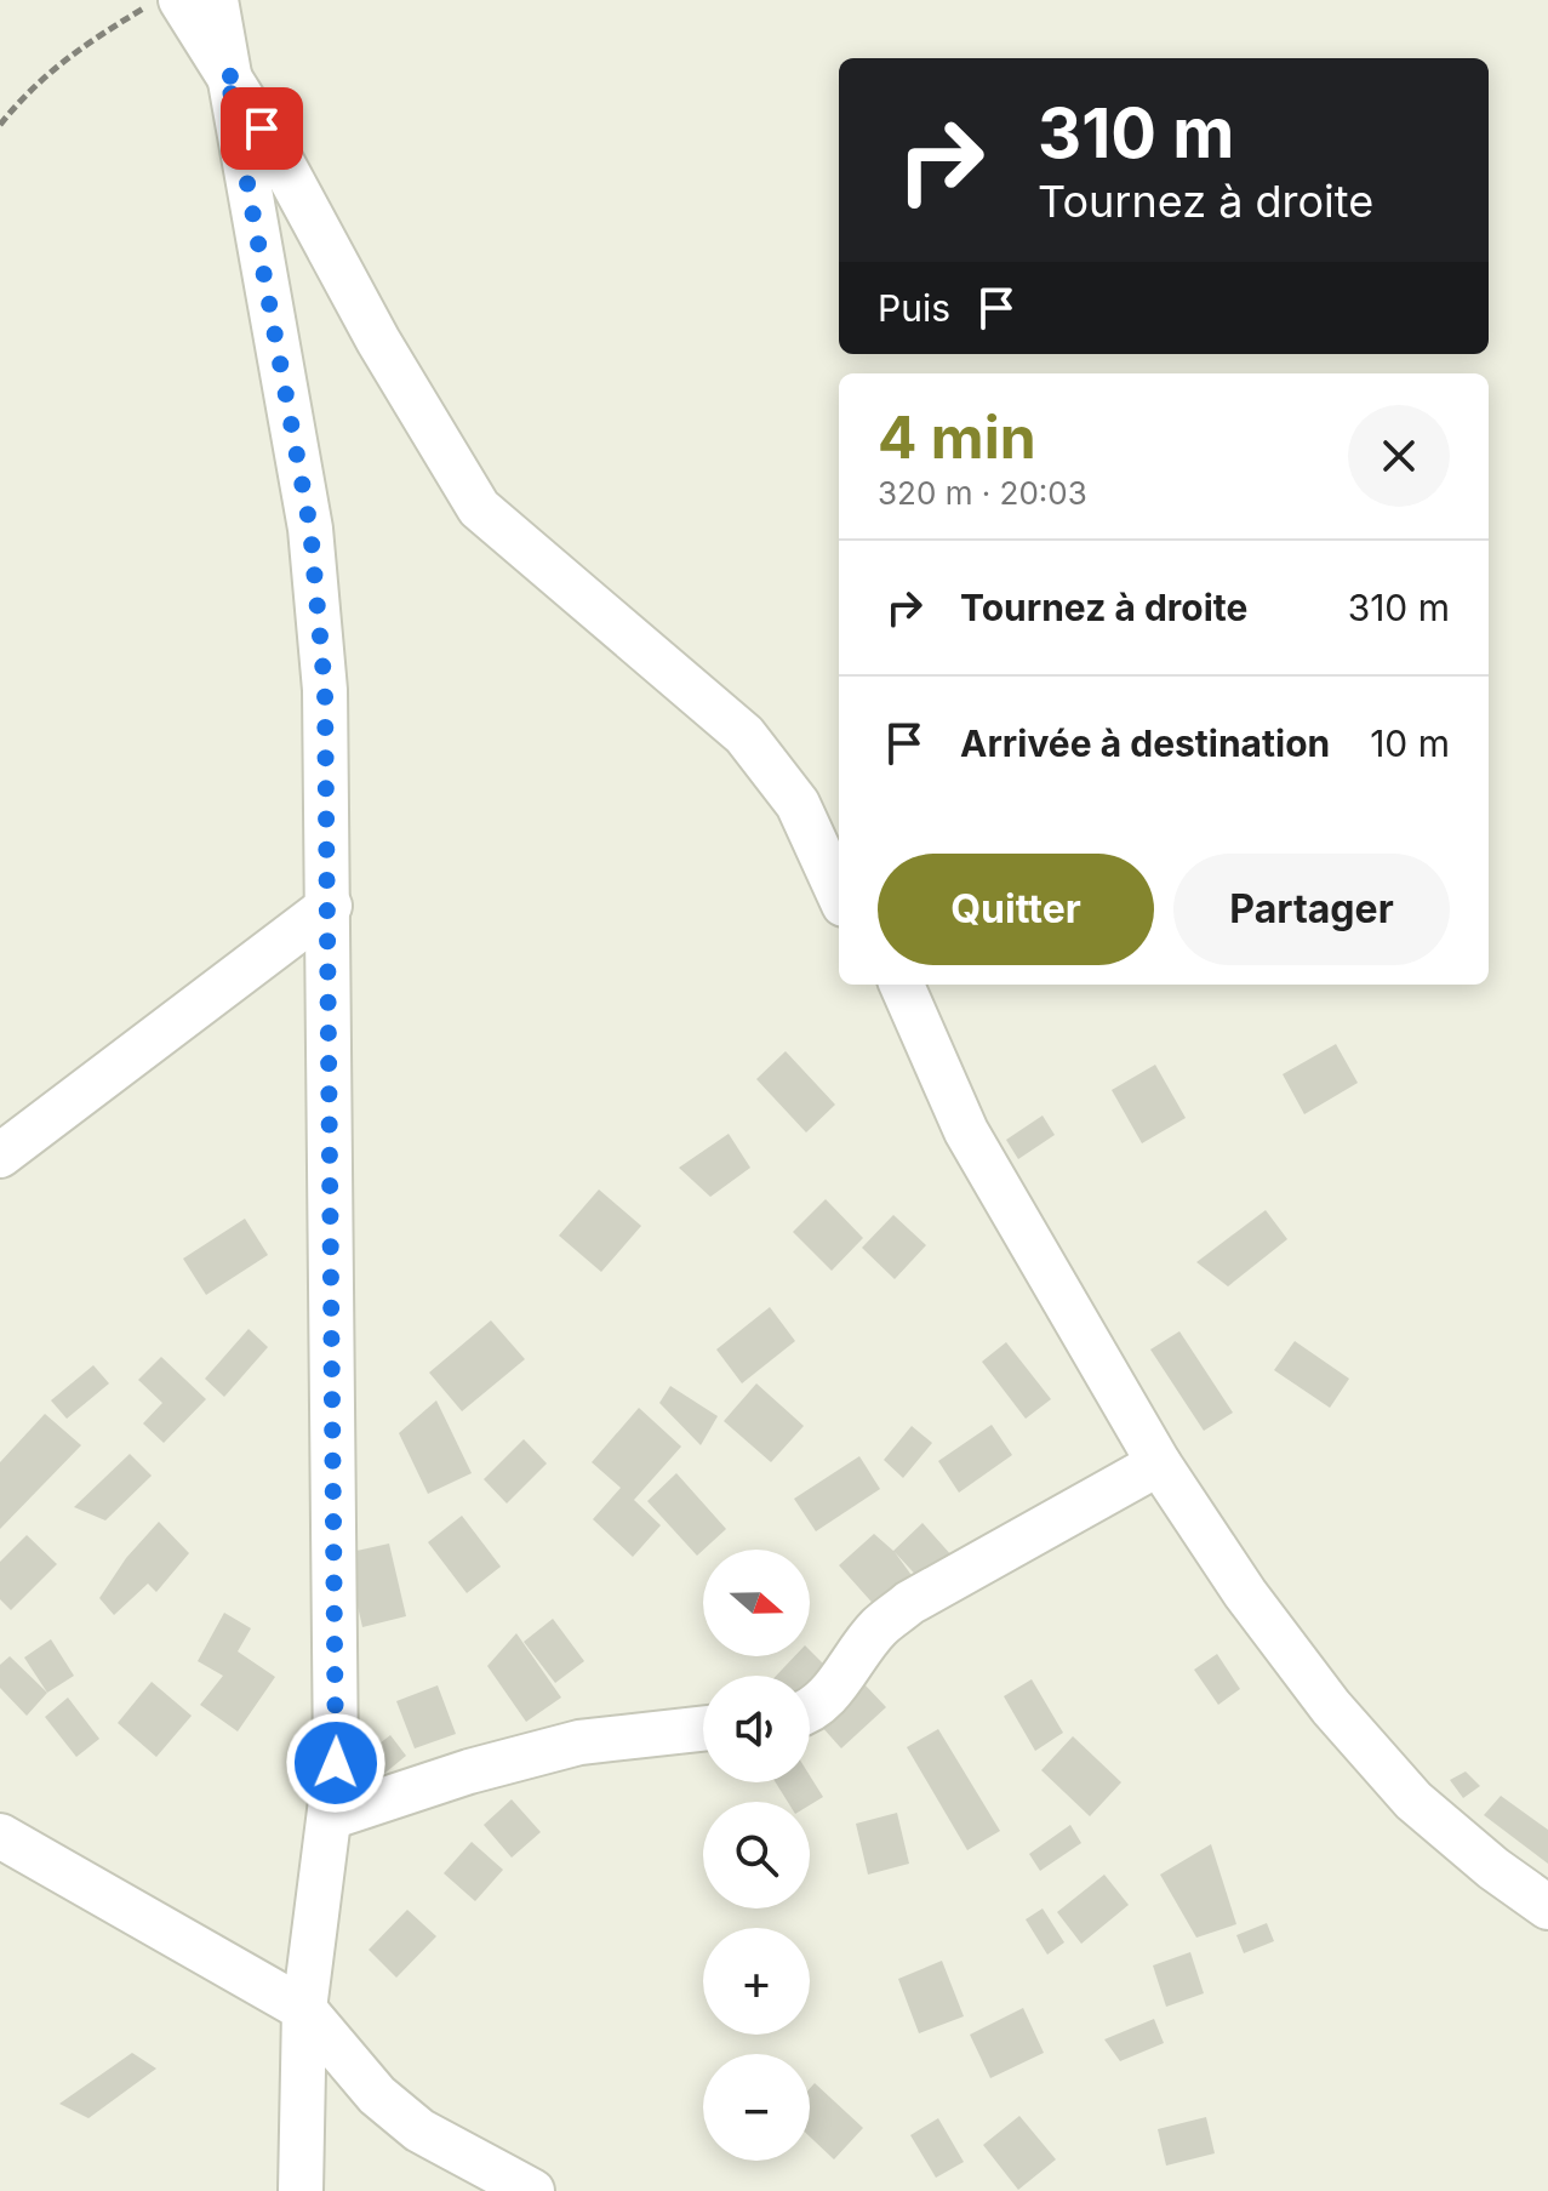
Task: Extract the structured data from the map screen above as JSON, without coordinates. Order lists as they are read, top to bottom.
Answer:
{
  "north": "right",
  "page": {
    "turn": ["310 m", "Tournez à droite"],
    "then": "Puis",
    "heading": ["4 min", "320 m · 20:03"],
    "list": [
      {
        "name": "Tournez à droite",
        "value": "310 m"
      },
      {
        "name": "Arrivée à destination",
        "value": "10 m"
      }
    ],
    "buttons": ["Quitter", "Partager"],
    "map_buttons": ["+", "−"]
  }
}
